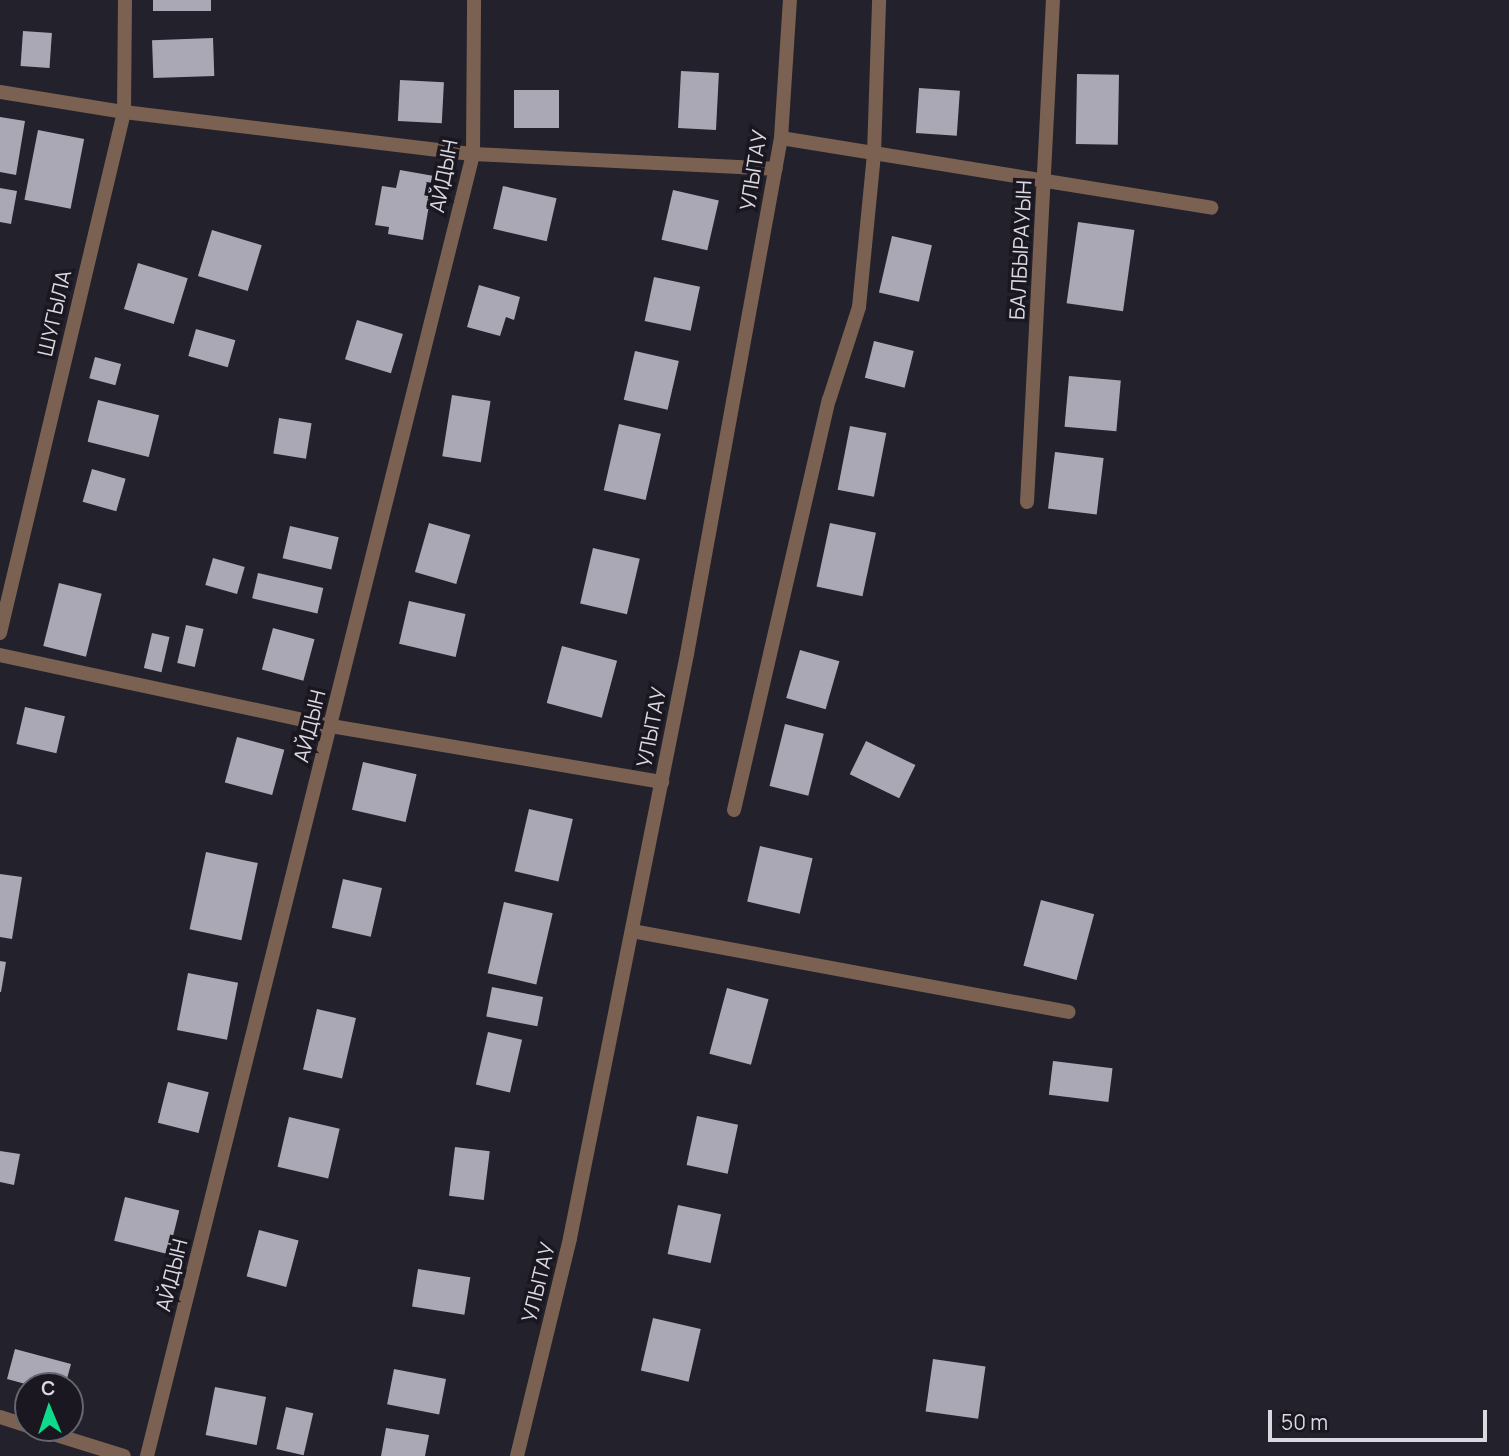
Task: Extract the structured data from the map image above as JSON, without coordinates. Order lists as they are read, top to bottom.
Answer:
{
  "streets": {
    "street": [
      "УЛЫТАУ",
      "АЙДЫН",
      "БАЛБЫРАУЫН",
      "ШУГЫЛА"
    ]
  },
  "scale_bar": "50 m",
  "north": "top"
}
